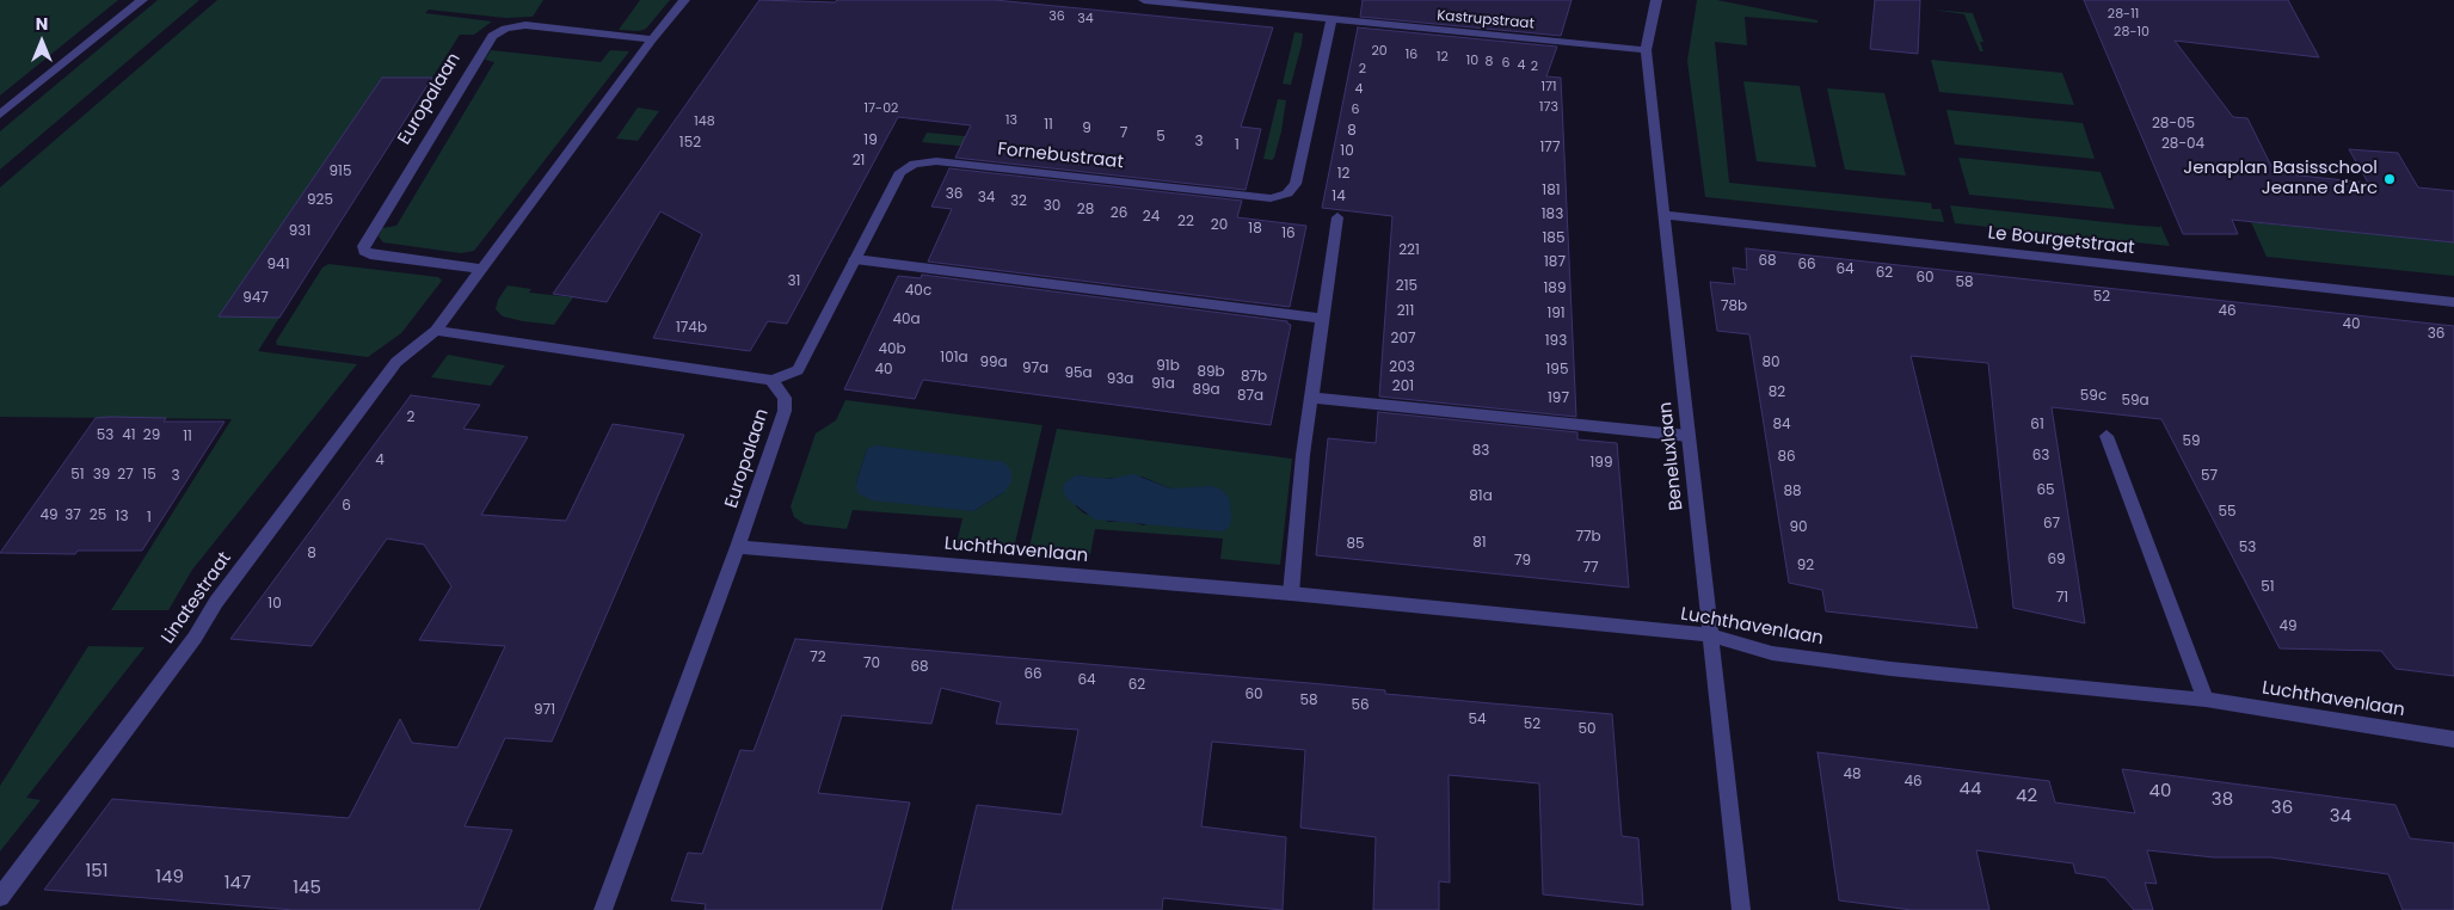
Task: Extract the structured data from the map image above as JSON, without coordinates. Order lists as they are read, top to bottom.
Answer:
{
  "streets": {
    "street": [
      "Kastrupstraat",
      "Europalaan",
      "Fornebustraat",
      "Le Bourgetstraat",
      "Beneluxlaan",
      "Luchthavenlaan",
      "Linatestraat"
    ]
  },
  "crossings": [
    ["Kastrupstraat", "Fornebustraat"],
    ["Kastrupstraat", "Beneluxlaan"],
    ["Europalaan", "Fornebustraat"],
    ["Europalaan", "Luchthavenlaan"],
    ["Le Bourgetstraat", "Beneluxlaan"],
    ["Beneluxlaan", "Luchthavenlaan"]
  ],
  "places": ["Jenaplan Basisschool Jeanne d'Arc"],
  "house_numbers": [
    "28-11",
    "36",
    "34",
    "28-10",
    "20",
    "16",
    "12",
    "10",
    "8",
    "6",
    "4",
    "2",
    "2",
    "171",
    "4",
    "173",
    "17-02",
    "6",
    "13",
    "148",
    "28-05",
    "11",
    "9",
    "8",
    "7",
    "5",
    "19",
    "3",
    "152",
    "28-04",
    "1",
    "177",
    "10",
    "21",
    "915",
    "12",
    "181",
    "36",
    "14",
    "34",
    "925",
    "32",
    "30",
    "28",
    "26",
    "183",
    "24",
    "22",
    "20",
    "18",
    "931",
    "16",
    "185",
    "221",
    "68",
    "187",
    "941",
    "66",
    "64",
    "62",
    "60",
    "31",
    "58",
    "215",
    "189",
    "40c",
    "52",
    "947",
    "78b",
    "211",
    "46",
    "191",
    "40a",
    "40",
    "174b",
    "36",
    "207",
    "193",
    "40b",
    "101a",
    "99a",
    "80",
    "91b",
    "203",
    "97a",
    "40",
    "195",
    "89b",
    "95a",
    "87b",
    "93a",
    "91a",
    "201",
    "89a",
    "82",
    "87a",
    "59c",
    "197",
    "59a",
    "2",
    "84",
    "61",
    "53",
    "41",
    "29",
    "11",
    "59",
    "83",
    "63",
    "86",
    "4",
    "199",
    "51",
    "39",
    "27",
    "15",
    "3",
    "57",
    "65",
    "88",
    "81a",
    "6",
    "55",
    "49",
    "37",
    "25",
    "13",
    "1",
    "67",
    "90",
    "77b",
    "81",
    "85",
    "53",
    "8",
    "69",
    "79",
    "92",
    "77",
    "51",
    "71",
    "10",
    "49",
    "72",
    "70",
    "68",
    "66",
    "64",
    "62",
    "60",
    "58",
    "56",
    "971",
    "54",
    "52",
    "50",
    "48",
    "46",
    "44",
    "40",
    "42",
    "38",
    "36",
    "34",
    "151",
    "149",
    "147",
    "145"
  ],
  "north": "top"
}
